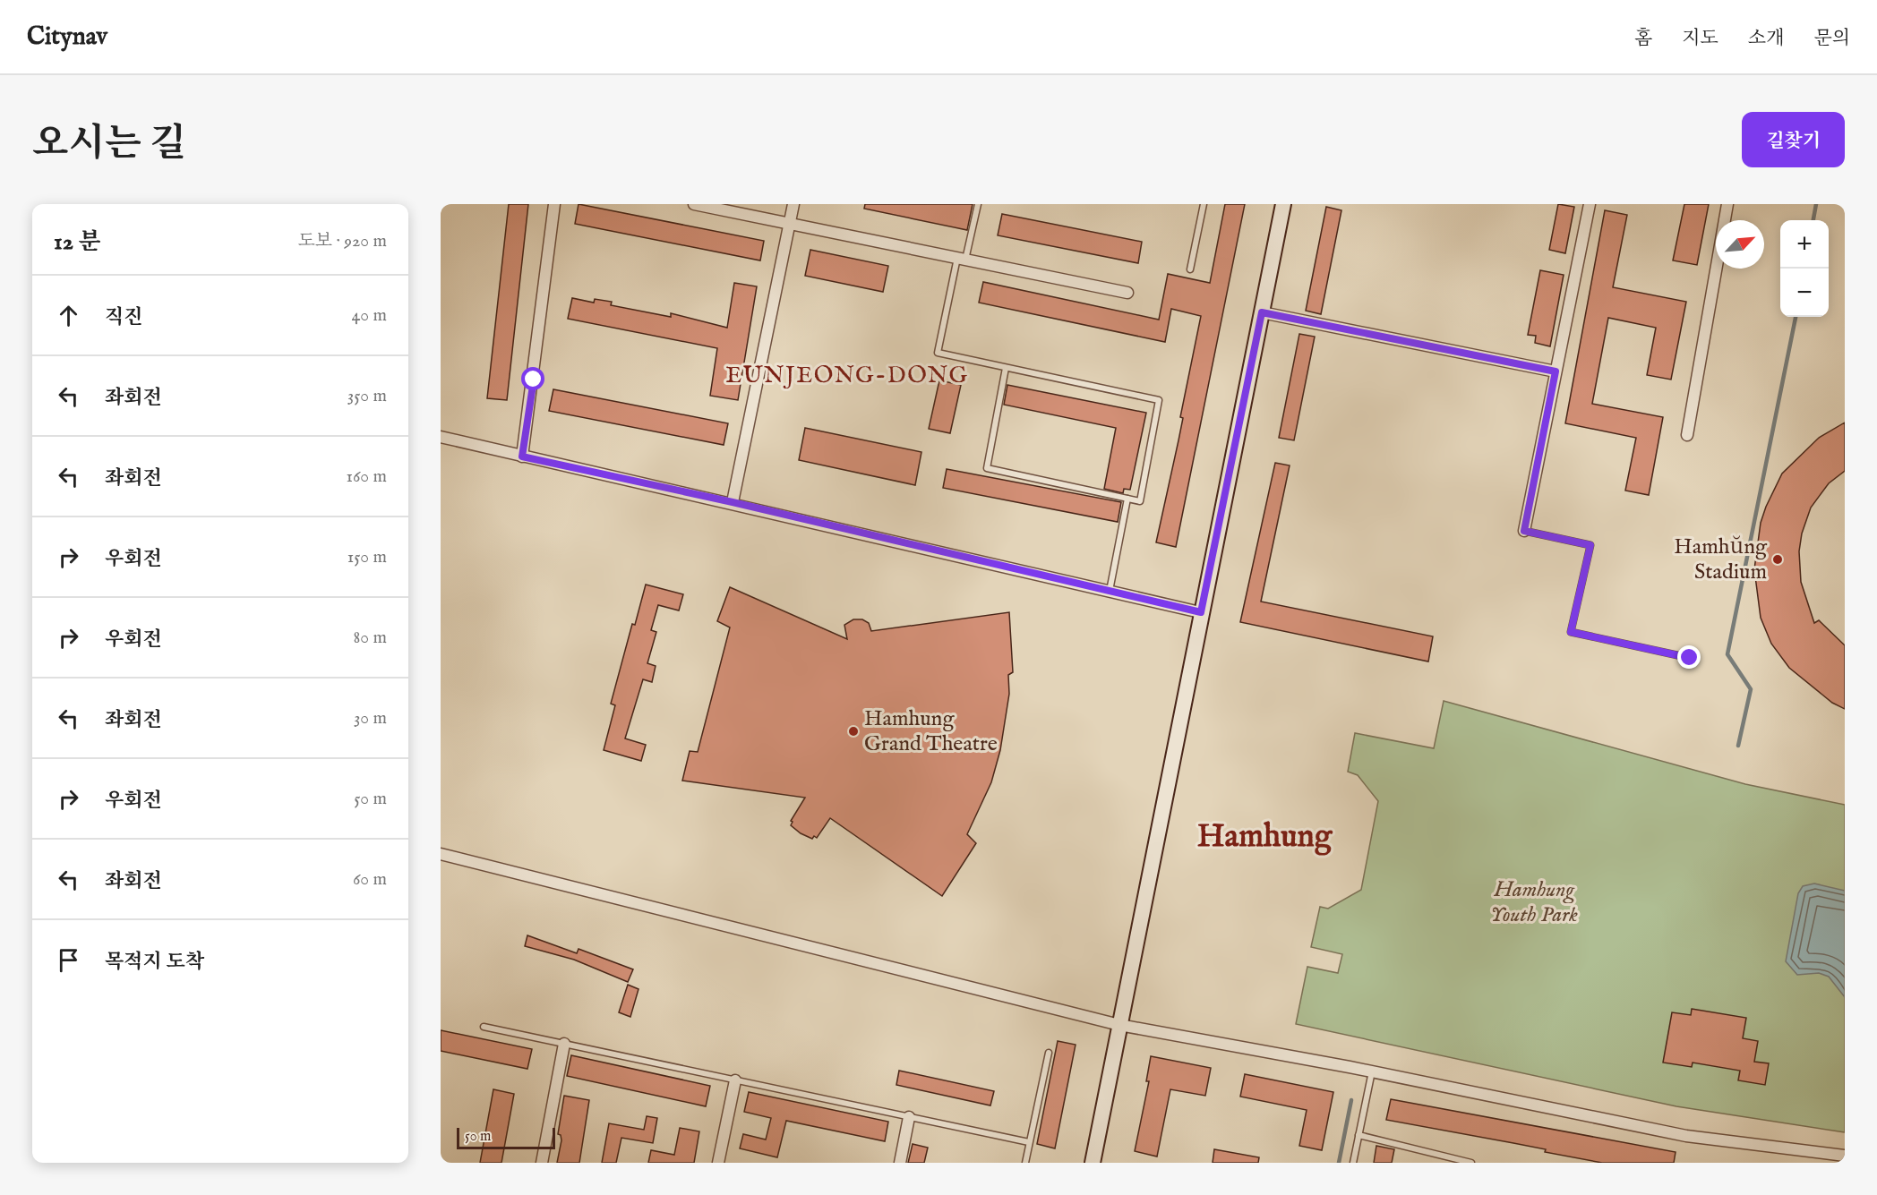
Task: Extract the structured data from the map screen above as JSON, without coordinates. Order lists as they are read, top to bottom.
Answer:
{
  "districts": ["EUNJEONG-DONG", "Hamhung"],
  "parks": ["Hamhung Youth Park"],
  "places": ["Hamhŭng Stadium", "Hamhung Grand Theatre"],
  "scale_bar": "50 m",
  "north": "top right",
  "page": {
    "header": "Citynav",
    "nav": [
      "홈",
      "지도",
      "소개",
      "문의"
    ],
    "title": "오시는 길",
    "buttons": "길찾기",
    "heading": ["12 분", "도보 · 920 m"],
    "map_buttons": ["+", "−"],
    "list": [
      ["직진", "40 m"],
      ["좌회전", "350 m"],
      ["좌회전", "160 m"],
      ["우회전", "150 m"],
      ["우회전", "80 m"],
      ["좌회전", "30 m"],
      ["우회전", "50 m"],
      ["좌회전", "60 m"],
      "목적지 도착"
    ],
    "scale": "50 m"
  }
}
